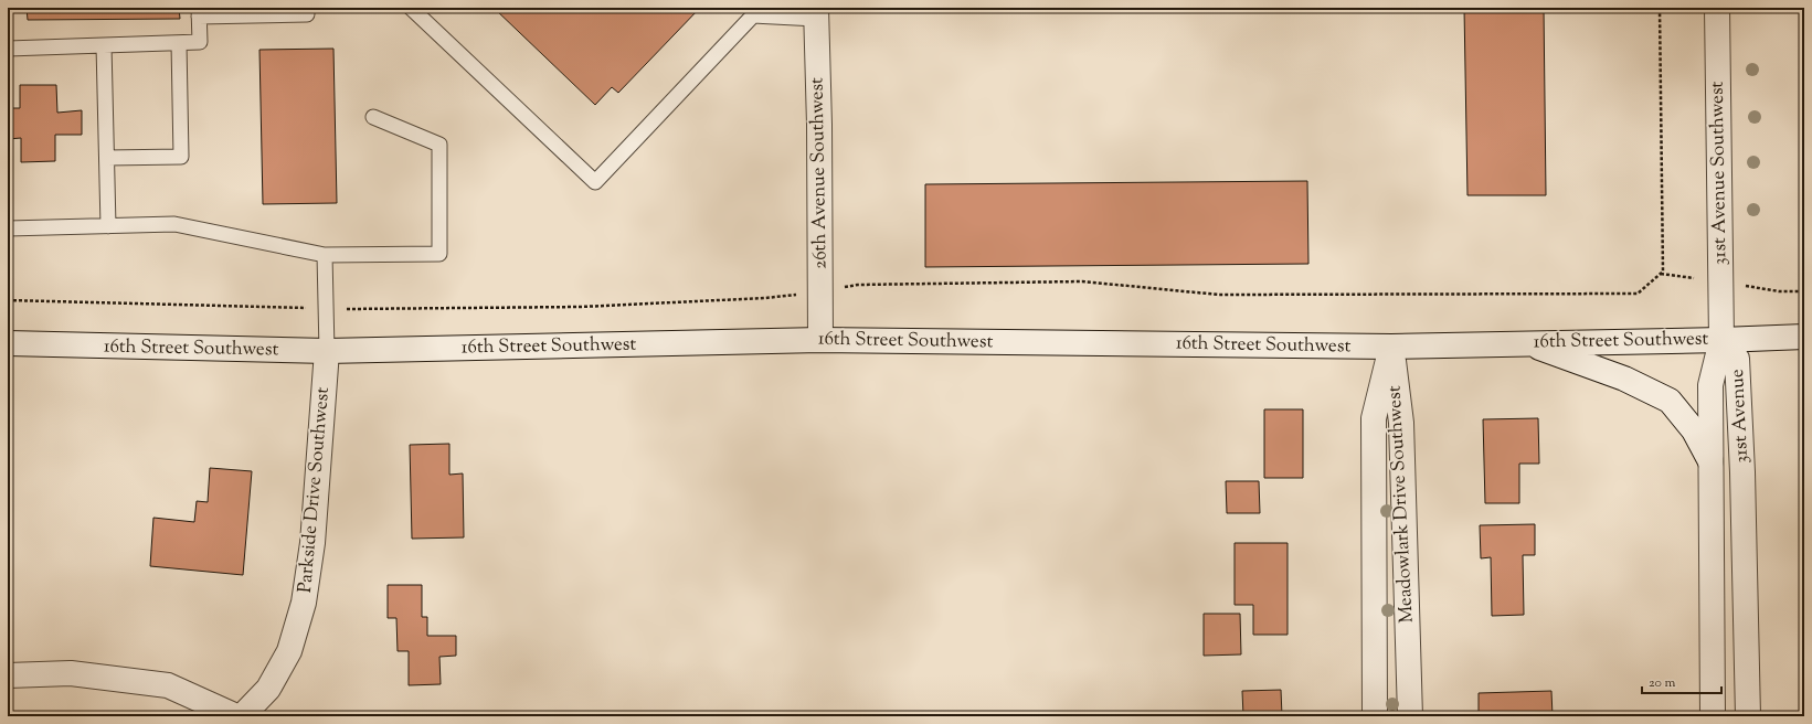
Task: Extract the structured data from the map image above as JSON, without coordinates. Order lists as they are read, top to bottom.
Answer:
{
  "streets": {
    "street": [
      "26th Avenue Southwest",
      "31st Avenue Southwest",
      "16th Street Southwest",
      "31st Avenue",
      "Parkside Drive Southwest",
      "Meadowlark Drive Southwest"
    ]
  },
  "crossings": [
    ["26th Avenue Southwest", "16th Street Southwest"],
    ["31st Avenue Southwest", "16th Street Southwest"],
    ["31st Avenue Southwest", "31st Avenue"],
    ["16th Street Southwest", "31st Avenue"],
    ["16th Street Southwest", "Parkside Drive Southwest"],
    ["16th Street Southwest", "Meadowlark Drive Southwest"]
  ],
  "scale_bar": "20 m"
}
